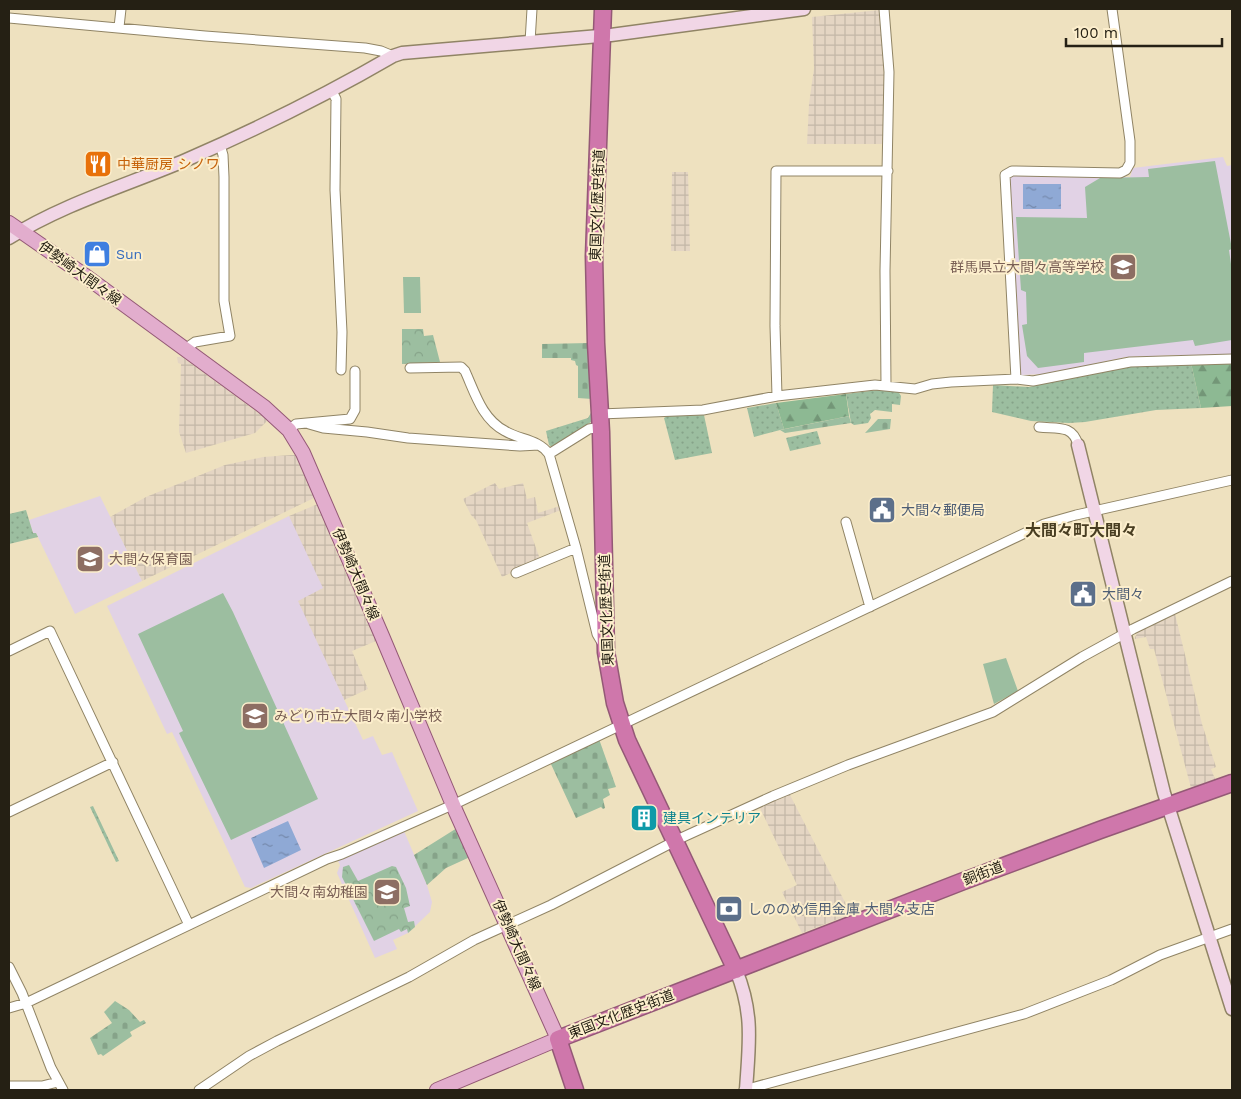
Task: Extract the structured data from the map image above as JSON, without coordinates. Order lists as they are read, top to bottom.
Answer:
{
  "streets": {
    "highway": ["東国文化歴史街道", "銅街道"],
    "main road": ["伊勢崎大間々線"]
  },
  "crossings": [
    ["東国文化歴史街道", "伊勢崎大間々線"],
    ["東国文化歴史街道", "銅街道"]
  ],
  "districts": ["大間々町大間々"],
  "places": {
    "restaurant": ["中華厨房 シノワ"],
    "shop": ["Sun"],
    "school or university": [
      "群馬県立大間々高等学校",
      "大間々保育園",
      "みどり市立大間々南小学校",
      "大間々南幼稚園"
    ],
    "public building": ["大間々郵便局", "大間々"],
    "building": ["建具インテリア"],
    "bank": ["しののめ信用金庫 大間々支店"]
  },
  "scale_bar": "100 m"
}
